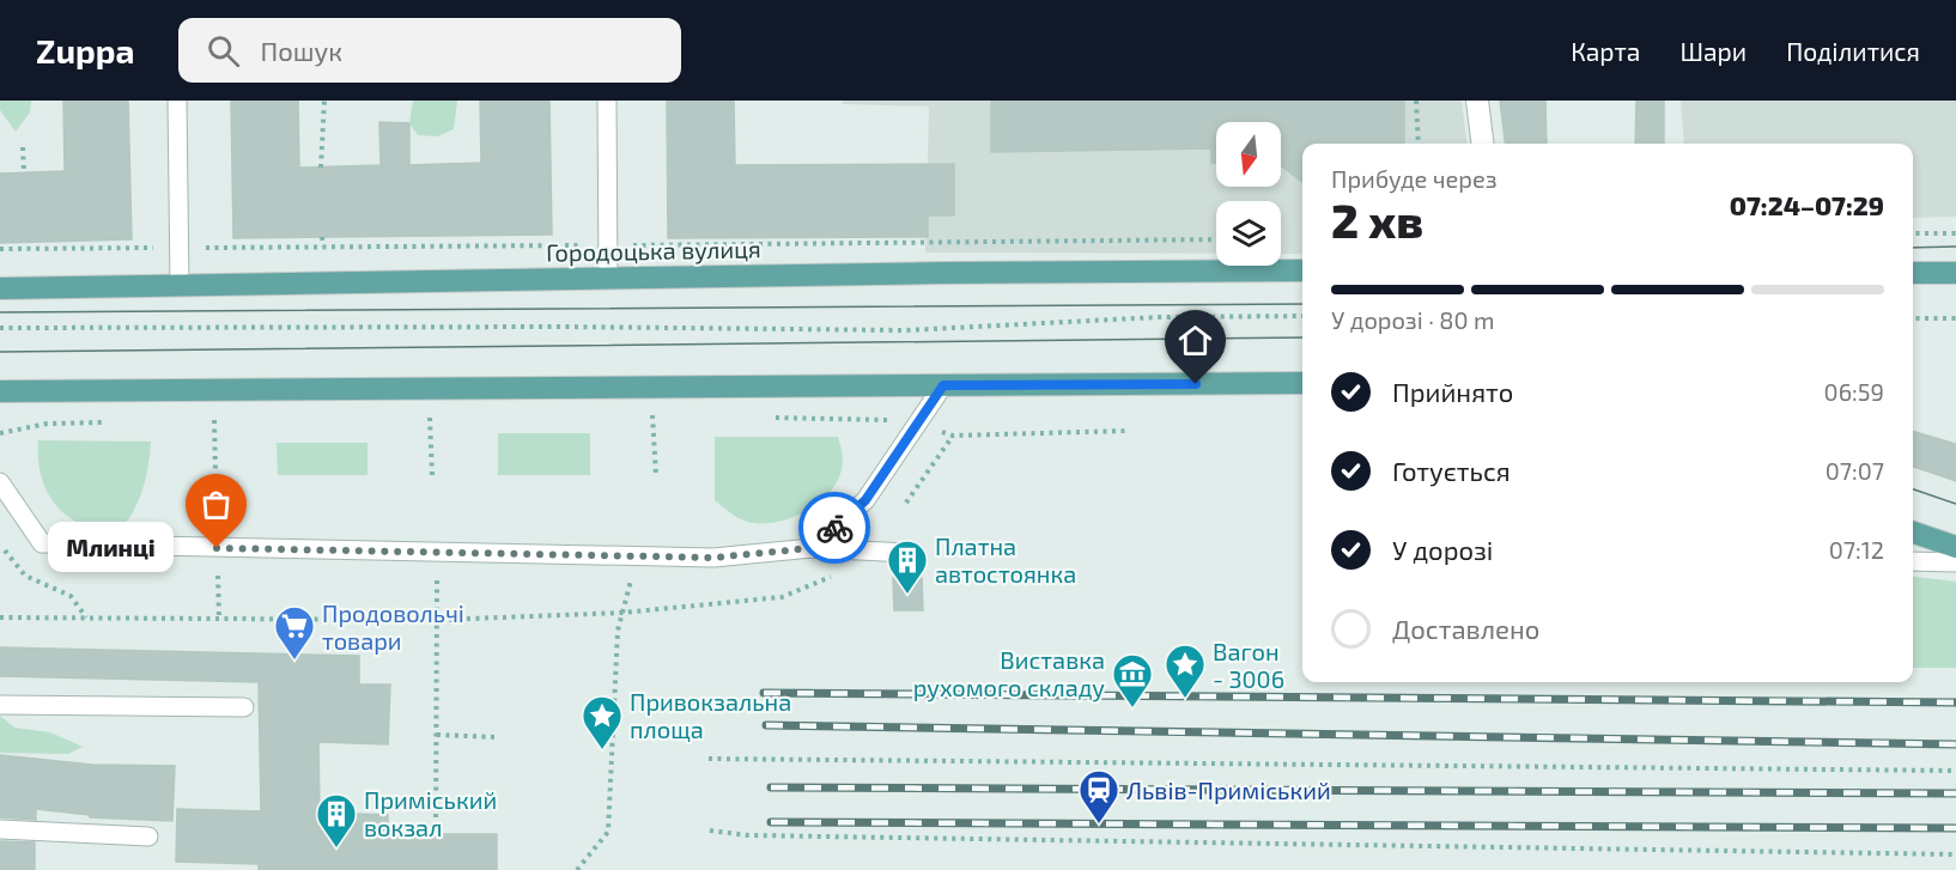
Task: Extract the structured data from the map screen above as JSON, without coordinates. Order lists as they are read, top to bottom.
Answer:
{
  "streets": {
    "main road": ["Городоцька вулиця"]
  },
  "places": {
    "other": ["Млинці"],
    "building": ["Платна автостоянка", "Приміський вокзал"],
    "supermarket": ["Продовольчі товари"],
    "place": ["Вагон - 3006", "Привокзальна площа"],
    "museum": ["Виставка рухомого складу"],
    "station": ["Львів-Приміський"]
  },
  "north": "bottom",
  "page": {
    "header": "Zuppa",
    "search": "Пошук",
    "nav": ["Карта", "Шари", "Поділитися"],
    "heading": ["2 хв", "Прибуде через", "07:24–07:29"],
    "bar": "У дорозі · 80 m",
    "list": [
      ["Прийнято", "06:59"],
      ["Готується", "07:07"],
      ["У дорозі", "07:12"],
      "Доставлено"
    ],
    "bubble": "Млинці"
  }
}
